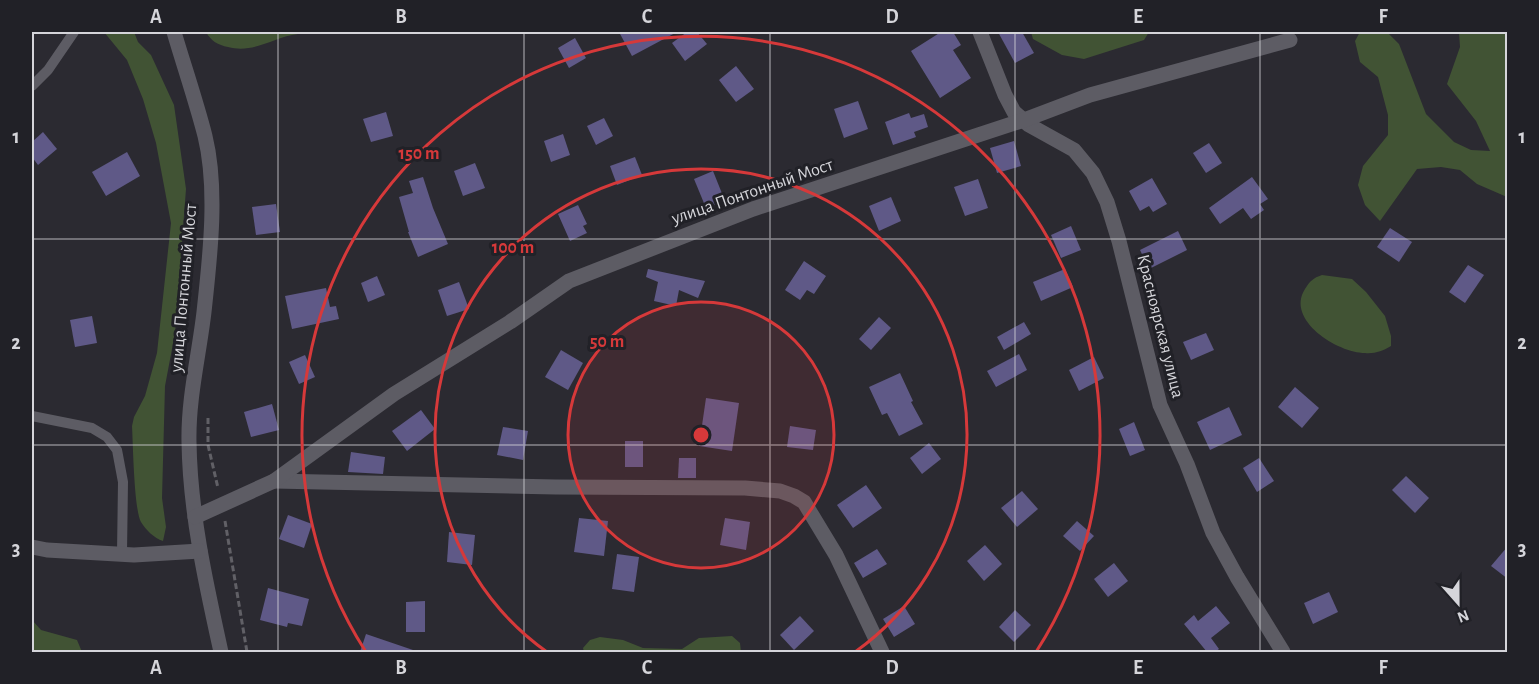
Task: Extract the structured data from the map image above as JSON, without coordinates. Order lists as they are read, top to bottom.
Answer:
{
  "streets": {
    "street": ["улица Понтонный Мост", "Красноярская улица"]
  },
  "crossings": [
    ["улица Понтонный Мост", "Красноярская улица"]
  ],
  "north": "bottom",
  "grid": {
    "columns": [
      "A",
      "B",
      "C",
      "D",
      "E",
      "F"
    ],
    "rows": ["1", "2", "3"]
  },
  "rings": ["150 m", "100 m", "50 m"]
}
